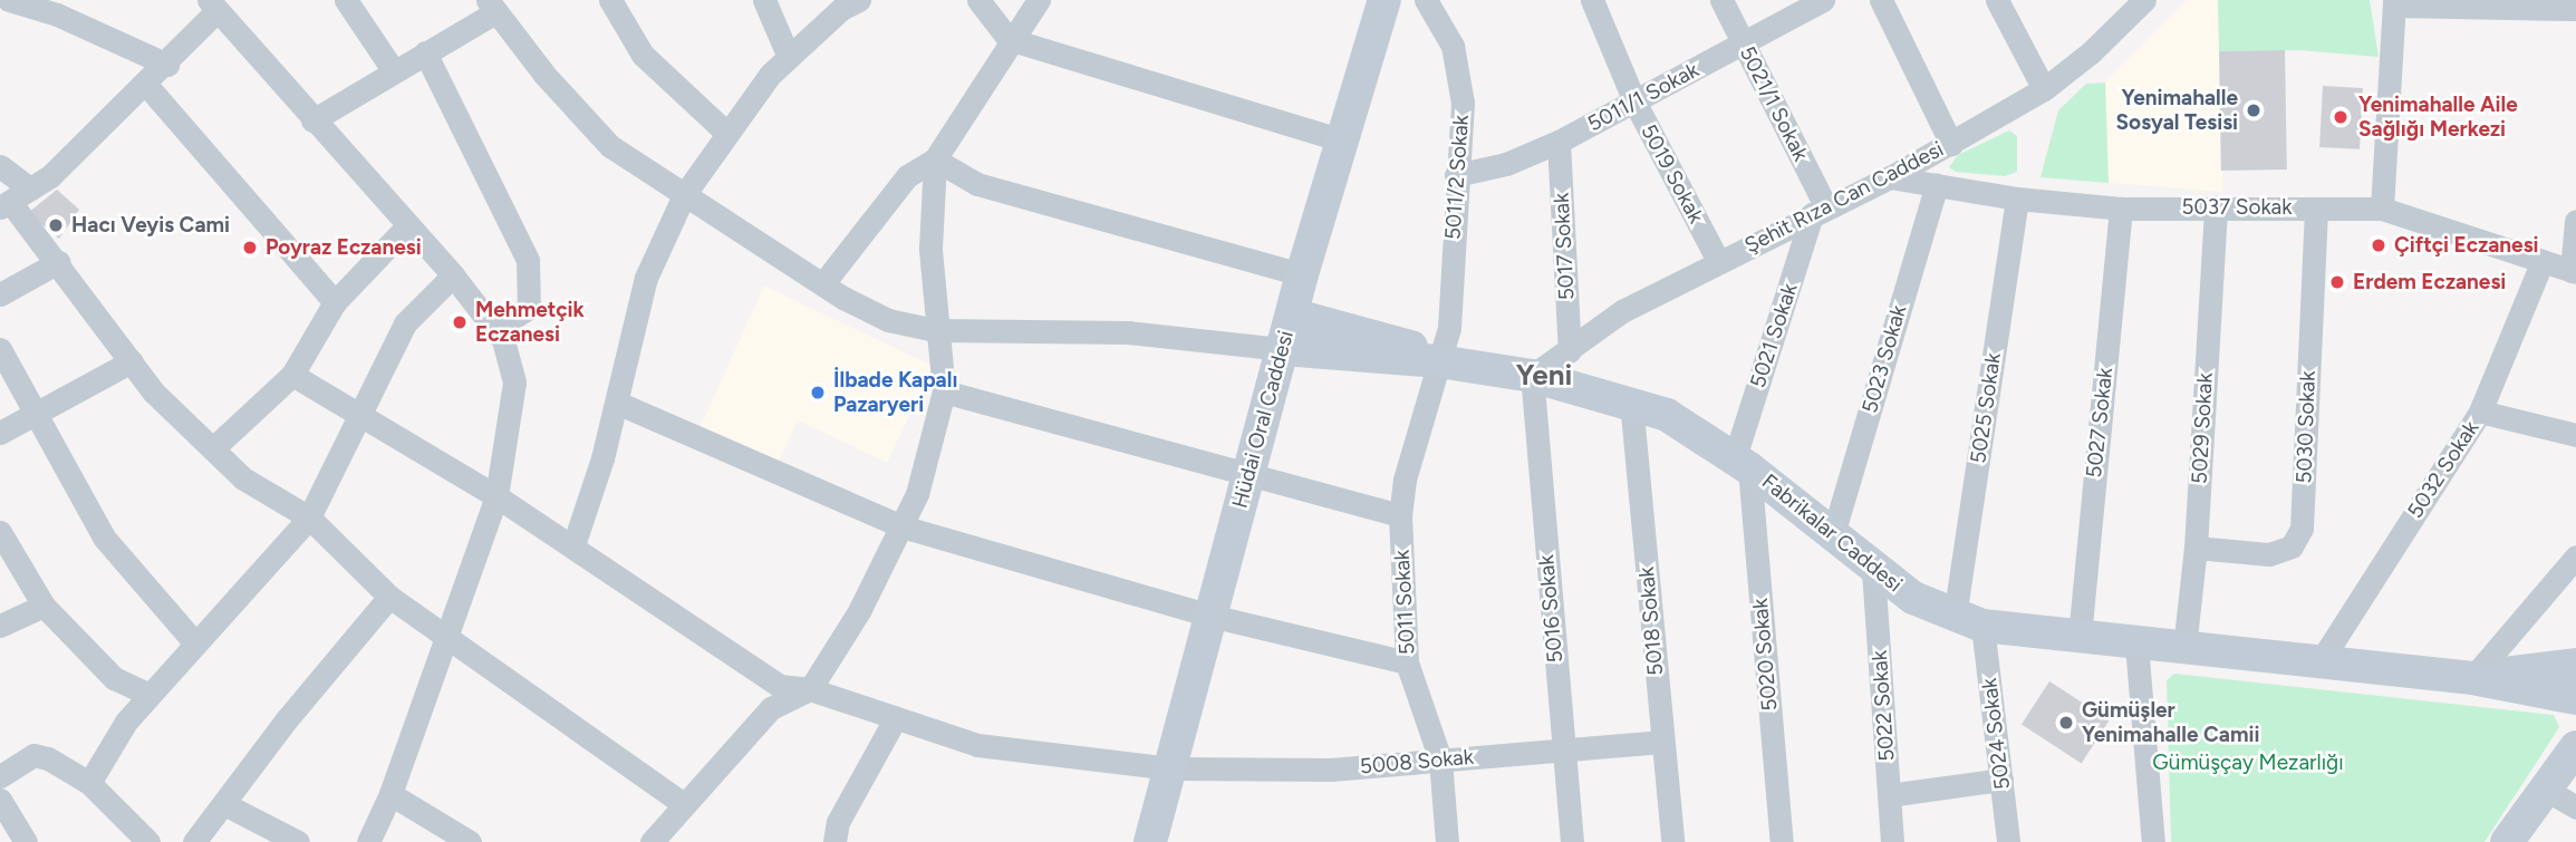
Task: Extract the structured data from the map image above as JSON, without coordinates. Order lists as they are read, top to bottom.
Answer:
{
  "streets": {
    "street": [
      "5011/1 Sokak",
      "5021/1 Sokak",
      "5019 Sokak",
      "5011/2 Sokak",
      "Şehit Rıza Can Caddesi",
      "5037 Sokak",
      "5017 Sokak",
      "5021 Sokak",
      "5023 Sokak",
      "5025 Sokak",
      "Hüdai Oral Caddesi",
      "5027 Sokak",
      "5030 Sokak",
      "5029 Sokak",
      "5032 Sokak",
      "Fabrikalar Caddesi",
      "5011 Sokak",
      "5016 Sokak",
      "5018 Sokak",
      "5020 Sokak",
      "5022 Sokak",
      "5024 Sokak",
      "5008 Sokak"
    ]
  },
  "crossings": [
    ["5011/1 Sokak", "5021/1 Sokak"],
    ["5011/1 Sokak", "5019 Sokak"],
    ["5011/1 Sokak", "5011/2 Sokak"],
    ["5011/1 Sokak", "5017 Sokak"],
    ["5021/1 Sokak", "Şehit Rıza Can Caddesi"],
    ["5021/1 Sokak", "5021 Sokak"],
    ["5019 Sokak", "Şehit Rıza Can Caddesi"],
    ["5011/2 Sokak", "Fabrikalar Caddesi"],
    ["5011/2 Sokak", "5011 Sokak"],
    ["Şehit Rıza Can Caddesi", "5037 Sokak"],
    ["Şehit Rıza Can Caddesi", "5017 Sokak"],
    ["Şehit Rıza Can Caddesi", "5021 Sokak"],
    ["Şehit Rıza Can Caddesi", "Fabrikalar Caddesi"],
    ["Şehit Rıza Can Caddesi", "5016 Sokak"],
    ["5037 Sokak", "5023 Sokak"],
    ["5037 Sokak", "5025 Sokak"],
    ["5037 Sokak", "5027 Sokak"],
    ["5037 Sokak", "5030 Sokak"],
    ["5037 Sokak", "5029 Sokak"],
    ["5037 Sokak", "5032 Sokak"],
    ["5021 Sokak", "Fabrikalar Caddesi"],
    ["5021 Sokak", "5020 Sokak"],
    ["5023 Sokak", "Fabrikalar Caddesi"],
    ["5025 Sokak", "Fabrikalar Caddesi"],
    ["5025 Sokak", "5024 Sokak"],
    ["Hüdai Oral Caddesi", "Fabrikalar Caddesi"],
    ["Hüdai Oral Caddesi", "5008 Sokak"],
    ["5027 Sokak", "Fabrikalar Caddesi"],
    ["5030 Sokak", "5029 Sokak"],
    ["5029 Sokak", "Fabrikalar Caddesi"],
    ["5032 Sokak", "Fabrikalar Caddesi"],
    ["Fabrikalar Caddesi", "5011 Sokak"],
    ["Fabrikalar Caddesi", "5016 Sokak"],
    ["Fabrikalar Caddesi", "5018 Sokak"],
    ["Fabrikalar Caddesi", "5020 Sokak"],
    ["Fabrikalar Caddesi", "5022 Sokak"],
    ["Fabrikalar Caddesi", "5024 Sokak"],
    ["5011 Sokak", "5008 Sokak"],
    ["5016 Sokak", "5008 Sokak"],
    ["5018 Sokak", "5008 Sokak"]
  ],
  "districts": ["Yeni"],
  "parks": ["Gümüşçay Mezarlığı"],
  "places": [
    "Yenimahalle Sosyal Tesisi",
    "Yenimahalle Aile Sağlığı Merkezi",
    "Hacı Veyis Cami",
    "Çiftçi Eczanesi",
    "Poyraz Eczanesi",
    "Erdem Eczanesi",
    "Mehmetçik Eczanesi",
    "İlbade Kapalı Pazaryeri",
    "Gümüşler Yenimahalle Camii"
  ]
}
